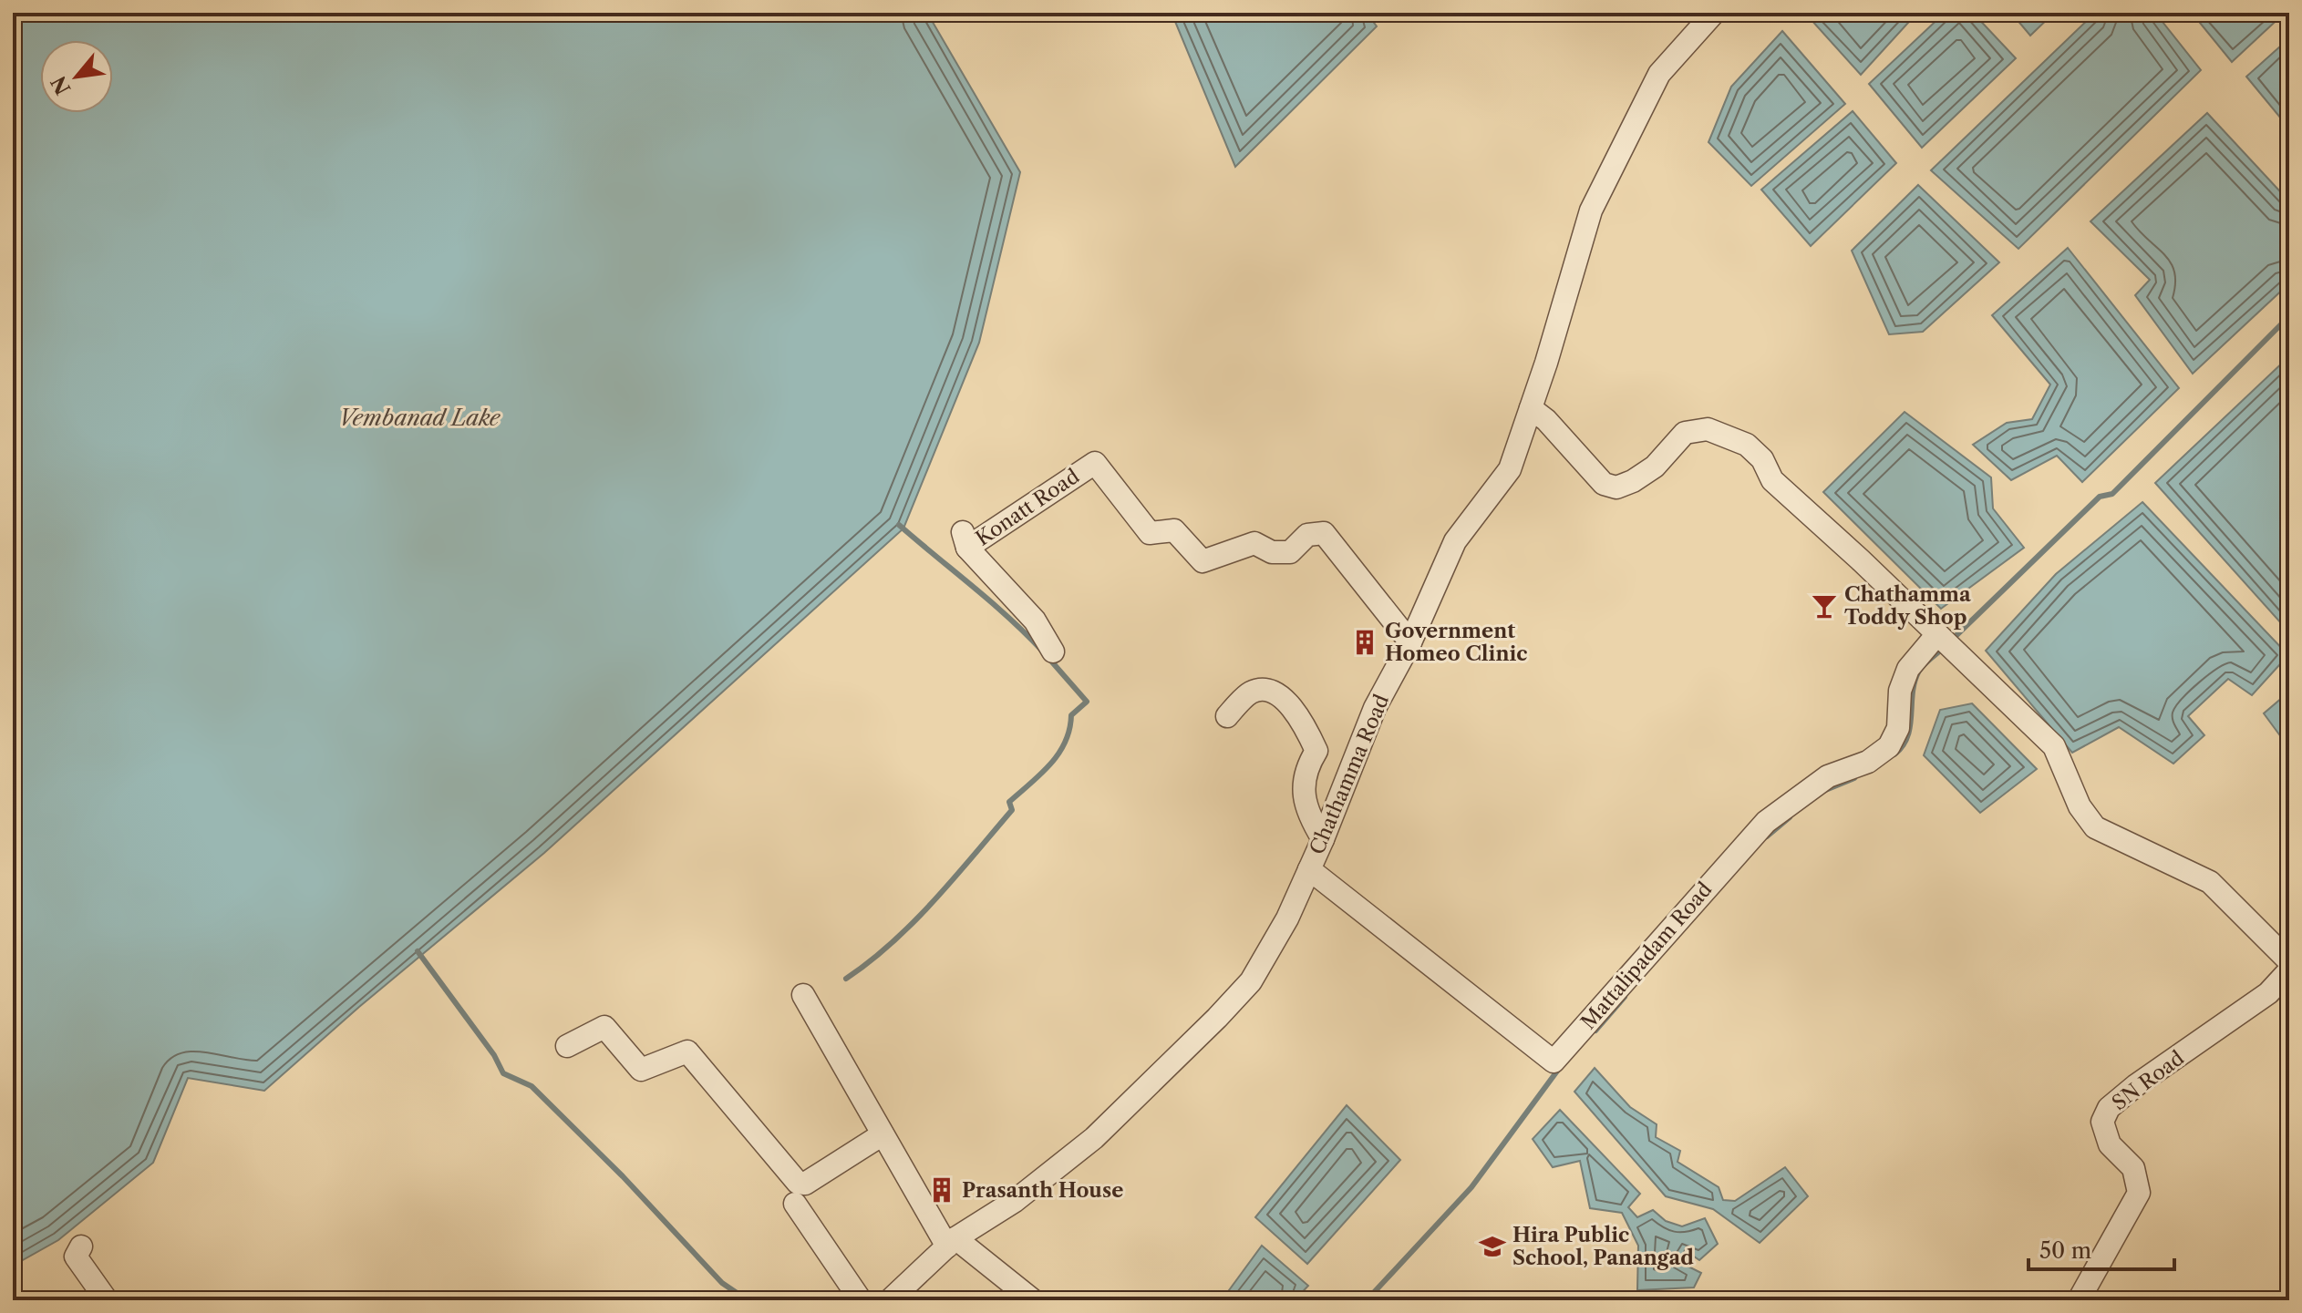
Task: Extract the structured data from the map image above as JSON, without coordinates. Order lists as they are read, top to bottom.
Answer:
{
  "streets": {
    "street": [
      "Konatt Road",
      "Chathamma Road",
      "Mattalipadam Road",
      "SN Road"
    ]
  },
  "crossings": [
    ["Konatt Road", "Chathamma Road"],
    ["Chathamma Road", "Mattalipadam Road"]
  ],
  "water": ["Vembanad Lake"],
  "places": {
    "bar": ["Chathamma Toddy Shop"],
    "building": ["Government Homeo Clinic", "Prasanth House"],
    "school or university": ["Hira Public School, Panangad"]
  },
  "scale_bar": "50 m",
  "north": "bottom left"
}
